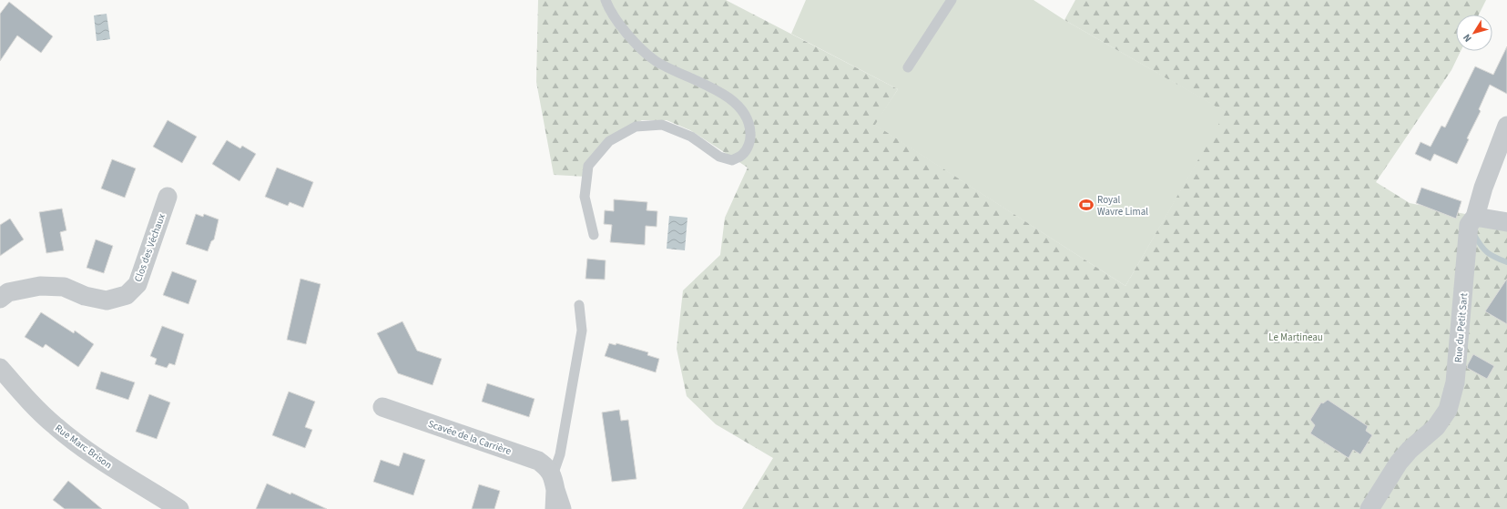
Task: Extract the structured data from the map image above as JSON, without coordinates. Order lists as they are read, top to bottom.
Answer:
{
  "streets": {
    "street": [
      "Clos des Véchaux",
      "Rue du Petit Sart",
      "Scavée de la Carrière",
      "Rue Marc Brison"
    ]
  },
  "parks": ["Le Martineau"],
  "places": {
    "sports": ["Royal Wavre Limal"]
  },
  "north": "bottom left"
}
